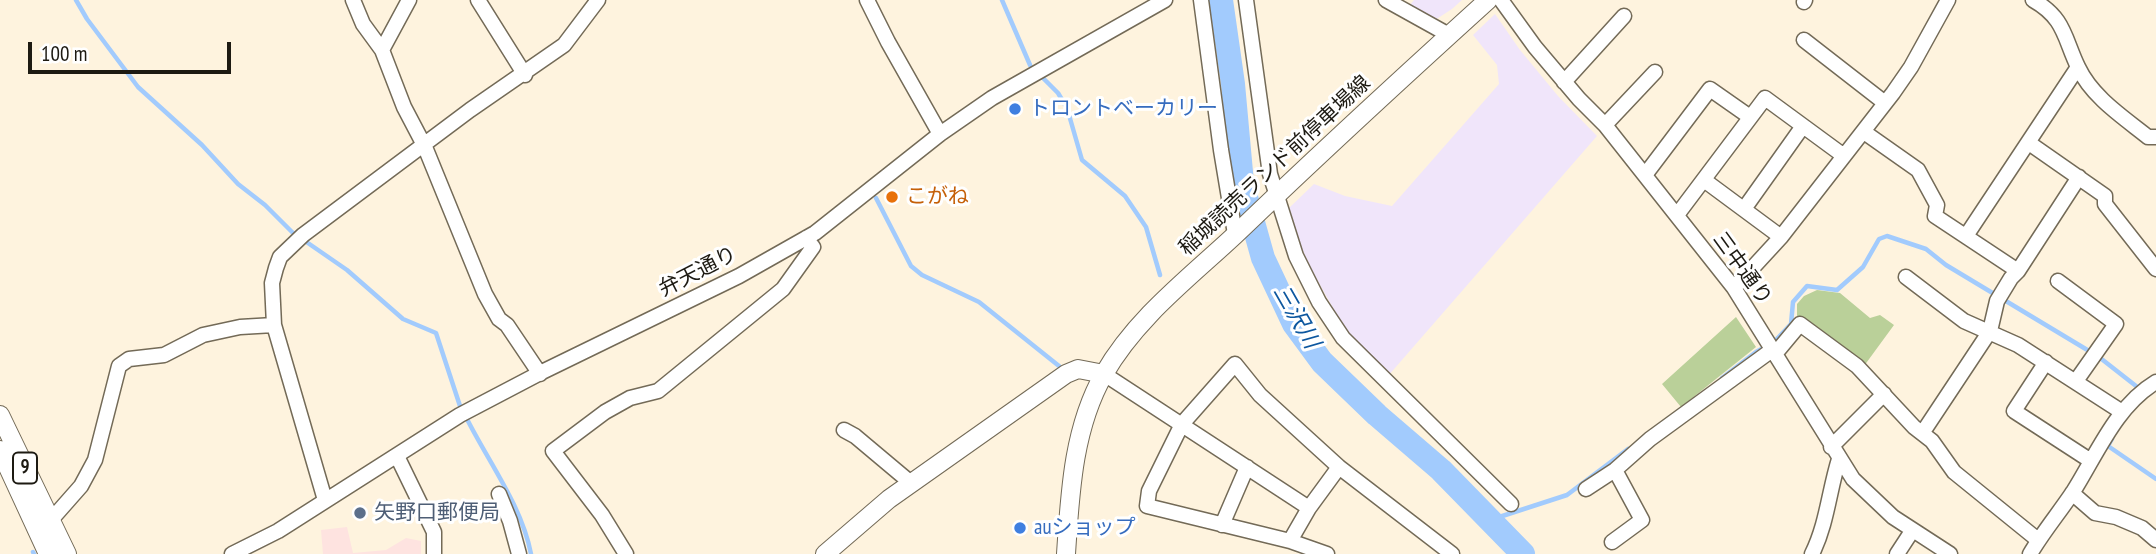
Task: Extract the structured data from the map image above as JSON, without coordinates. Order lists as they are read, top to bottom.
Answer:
{
  "streets": {
    "main road": ["稲城読売ランド前停車場線", "9"],
    "street": ["三中通り", "弁天通り"]
  },
  "water": ["三沢川"],
  "places": [
    "トロントベーカリー",
    "こがね",
    "矢野口郵便局",
    "auショップ"
  ],
  "scale_bar": "100 m"
}
